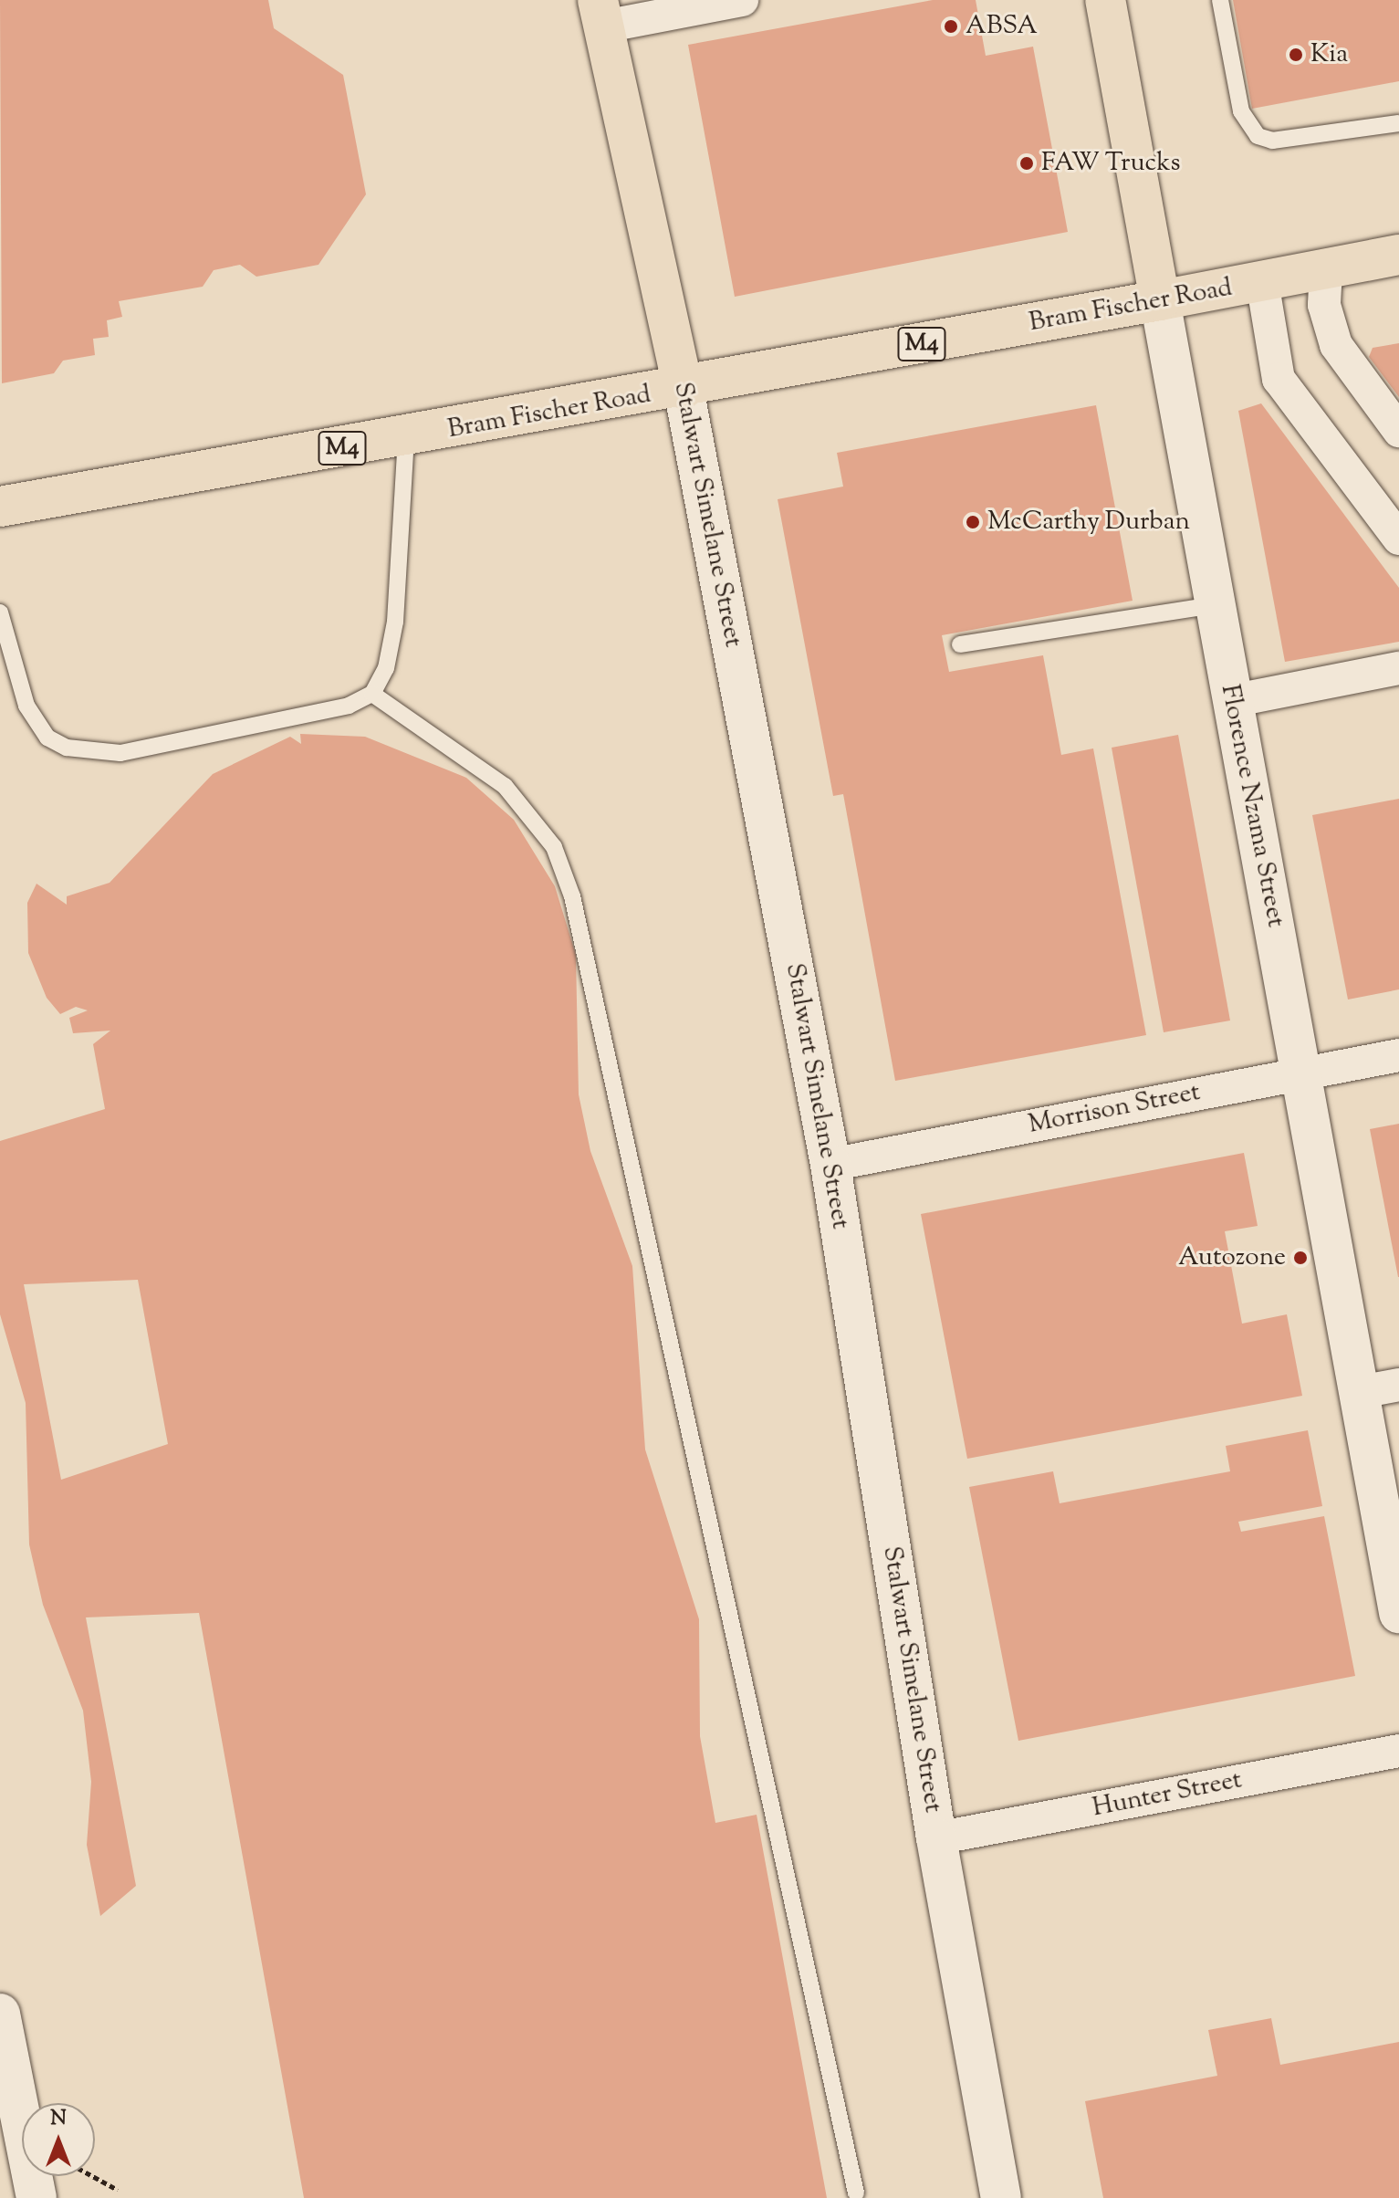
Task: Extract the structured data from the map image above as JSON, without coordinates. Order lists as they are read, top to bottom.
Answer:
{
  "streets": {
    "main road": [
      "Bram Fischer Road",
      "M4",
      "Stalwart Simelane Street",
      "Florence Nzama Street"
    ],
    "street": ["Morrison Street", "Hunter Street"]
  },
  "crossings": [
    ["Bram Fischer Road", "Stalwart Simelane Street"],
    ["Bram Fischer Road", "Florence Nzama Street"],
    ["Stalwart Simelane Street", "Morrison Street"],
    ["Stalwart Simelane Street", "Hunter Street"],
    ["Florence Nzama Street", "Morrison Street"]
  ],
  "places": [
    "ABSA",
    "Kia",
    "FAW Trucks",
    "McCarthy Durban",
    "Autozone"
  ],
  "north": "top"
}
